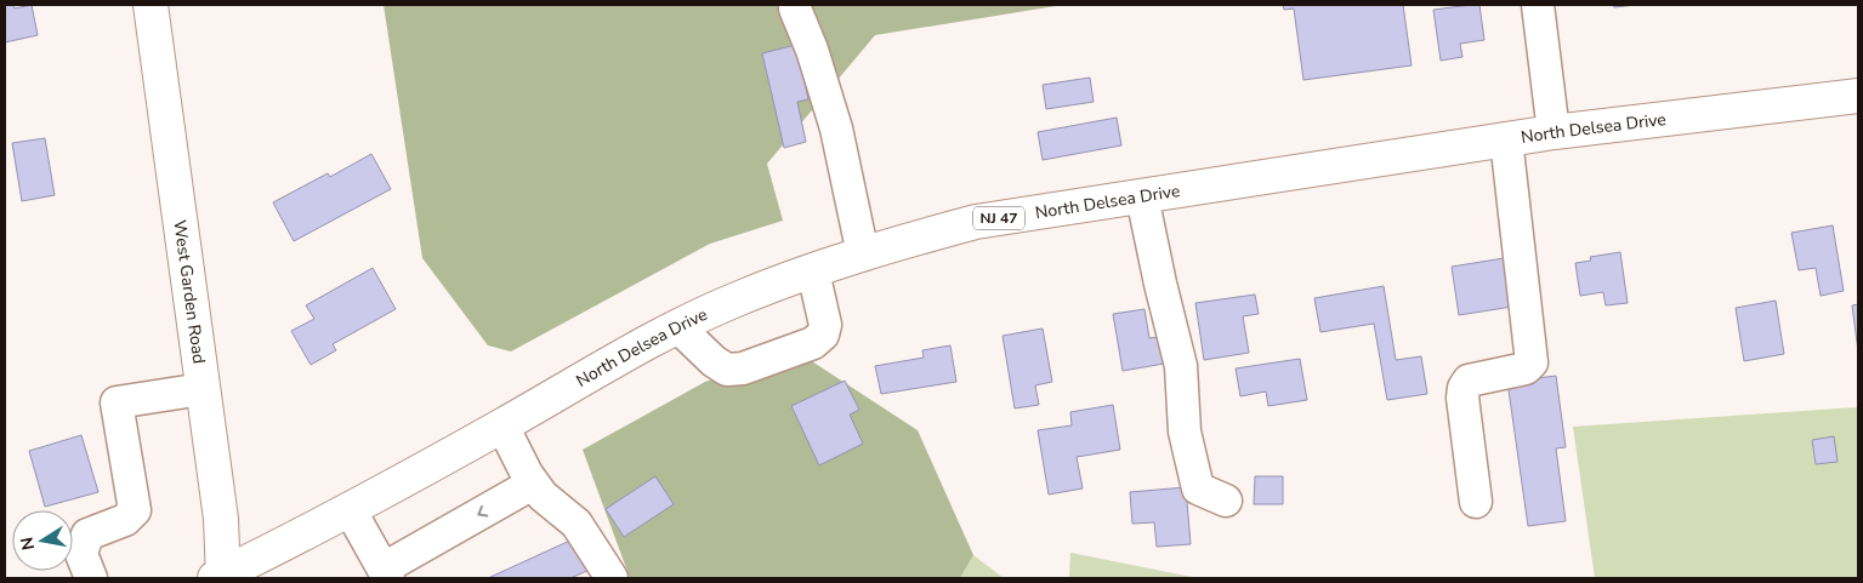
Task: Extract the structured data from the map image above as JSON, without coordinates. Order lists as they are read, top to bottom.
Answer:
{
  "streets": {
    "main road": ["North Delsea Drive", "NJ 47", "West Garden Road"]
  },
  "crossings": [
    ["North Delsea Drive", "West Garden Road"]
  ],
  "north": "left"
}
